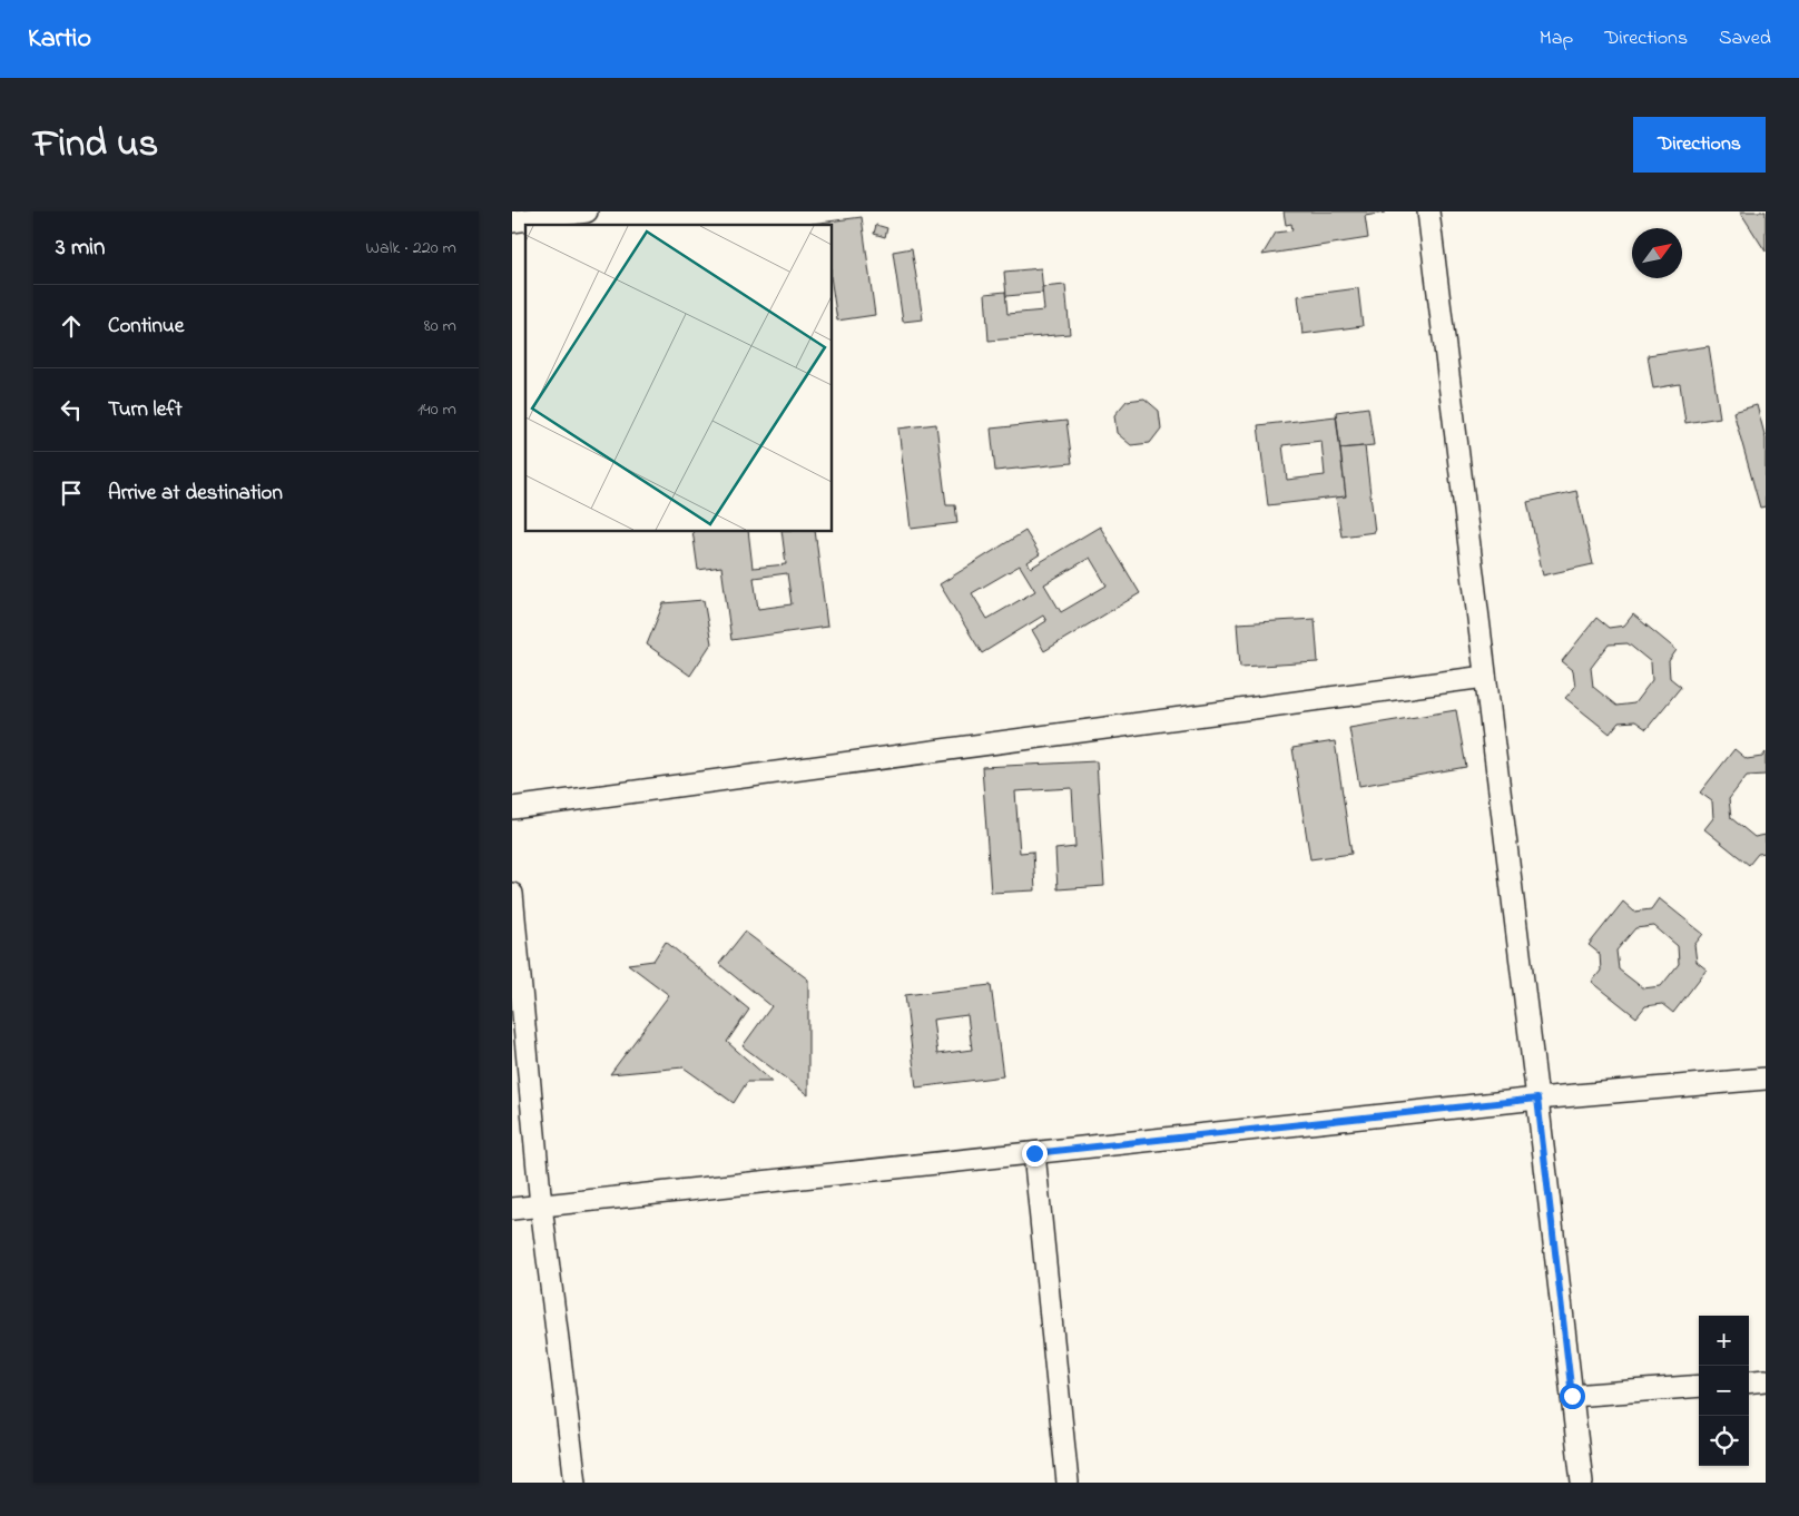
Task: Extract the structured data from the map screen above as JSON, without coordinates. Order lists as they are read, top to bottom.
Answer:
{
  "north": "top right",
  "page": {
    "header": "Kartio",
    "nav": ["Map", "Directions", "Saved"],
    "title": "Find us",
    "buttons": "Directions",
    "heading": ["3 min", "Walk · 220 m"],
    "list": [
      ["Continue", "80 m"],
      ["Turn left", "140 m"],
      "Arrive at destination"
    ],
    "map_buttons": ["+", "−"]
  }
}
